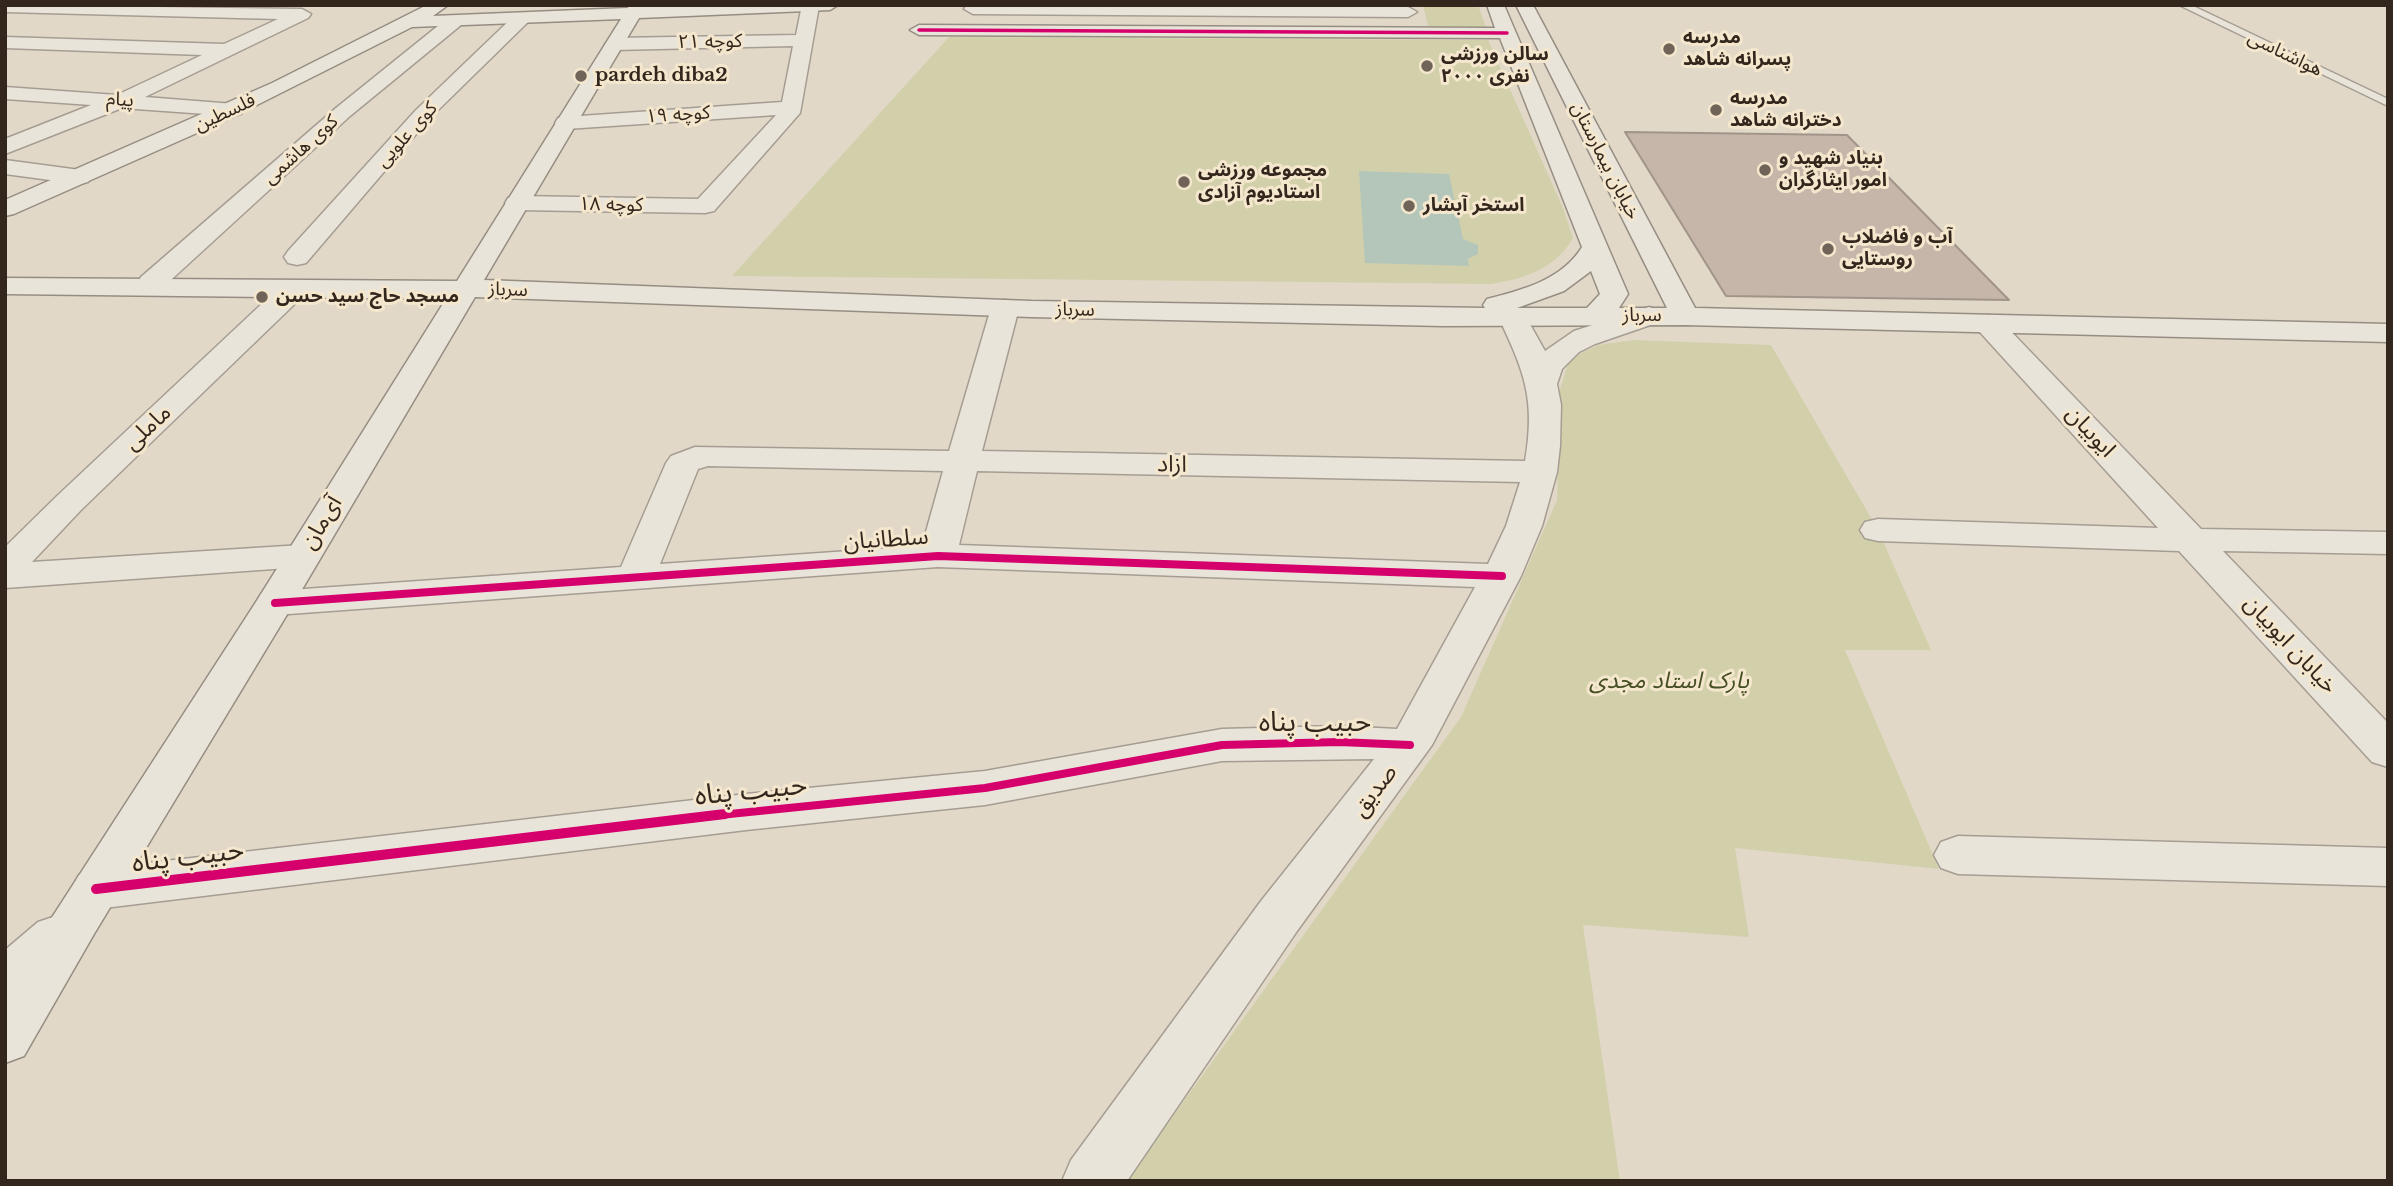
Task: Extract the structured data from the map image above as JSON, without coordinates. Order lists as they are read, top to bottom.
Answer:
{
  "streets": {
    "street": [
      "کوچه ۲۱",
      "پیام",
      "فلسطین",
      "کوچه ۱۹",
      "کوی علویی",
      "کوی هاشمی",
      "خیابان بیمارستان",
      "کوچه ۱۸",
      "سرباز",
      "ماملی",
      "ایوبیان",
      "ازاد",
      "آی‌مان",
      "سلطانیان",
      "خیابان ایوبیان",
      "حبیب پناه",
      "صدیق"
    ],
    "lane": ["هواشناسی"]
  },
  "crossings": [
    ["کوچه ۲۱", "آی‌مان"],
    ["پیام", "فلسطین"],
    ["فلسطین", "کوی هاشمی"],
    ["کوچه ۱۹", "کوچه ۱۸"],
    ["کوچه ۱۹", "آی‌مان"],
    ["خیابان بیمارستان", "سرباز"],
    ["کوچه ۱۸", "آی‌مان"],
    ["سرباز", "ایوبیان"],
    ["سرباز", "آی‌مان"],
    ["سرباز", "صدیق"],
    ["ایوبیان", "خیابان ایوبیان"],
    ["ازاد", "سلطانیان"],
    ["ازاد", "صدیق"],
    ["آی‌مان", "سلطانیان"],
    ["آی‌مان", "حبیب پناه"],
    ["سلطانیان", "صدیق"],
    ["حبیب پناه", "صدیق"]
  ],
  "parks": ["پارک استاد مجدی"],
  "places": [
    "مدرسه پسرانه شاهد",
    "سالن ورزشی ۲۰۰۰ نفری",
    "pardeh diba2",
    "مدرسه دخترانه شاهد",
    "بنیاد شهید و امور ایثارگران",
    "مجموعه ورزشی استادیوم آزادی",
    "استخر آبشار",
    "آب و فاضلاب روستایی",
    "مسجد حاج سید حسن"
  ]
}
